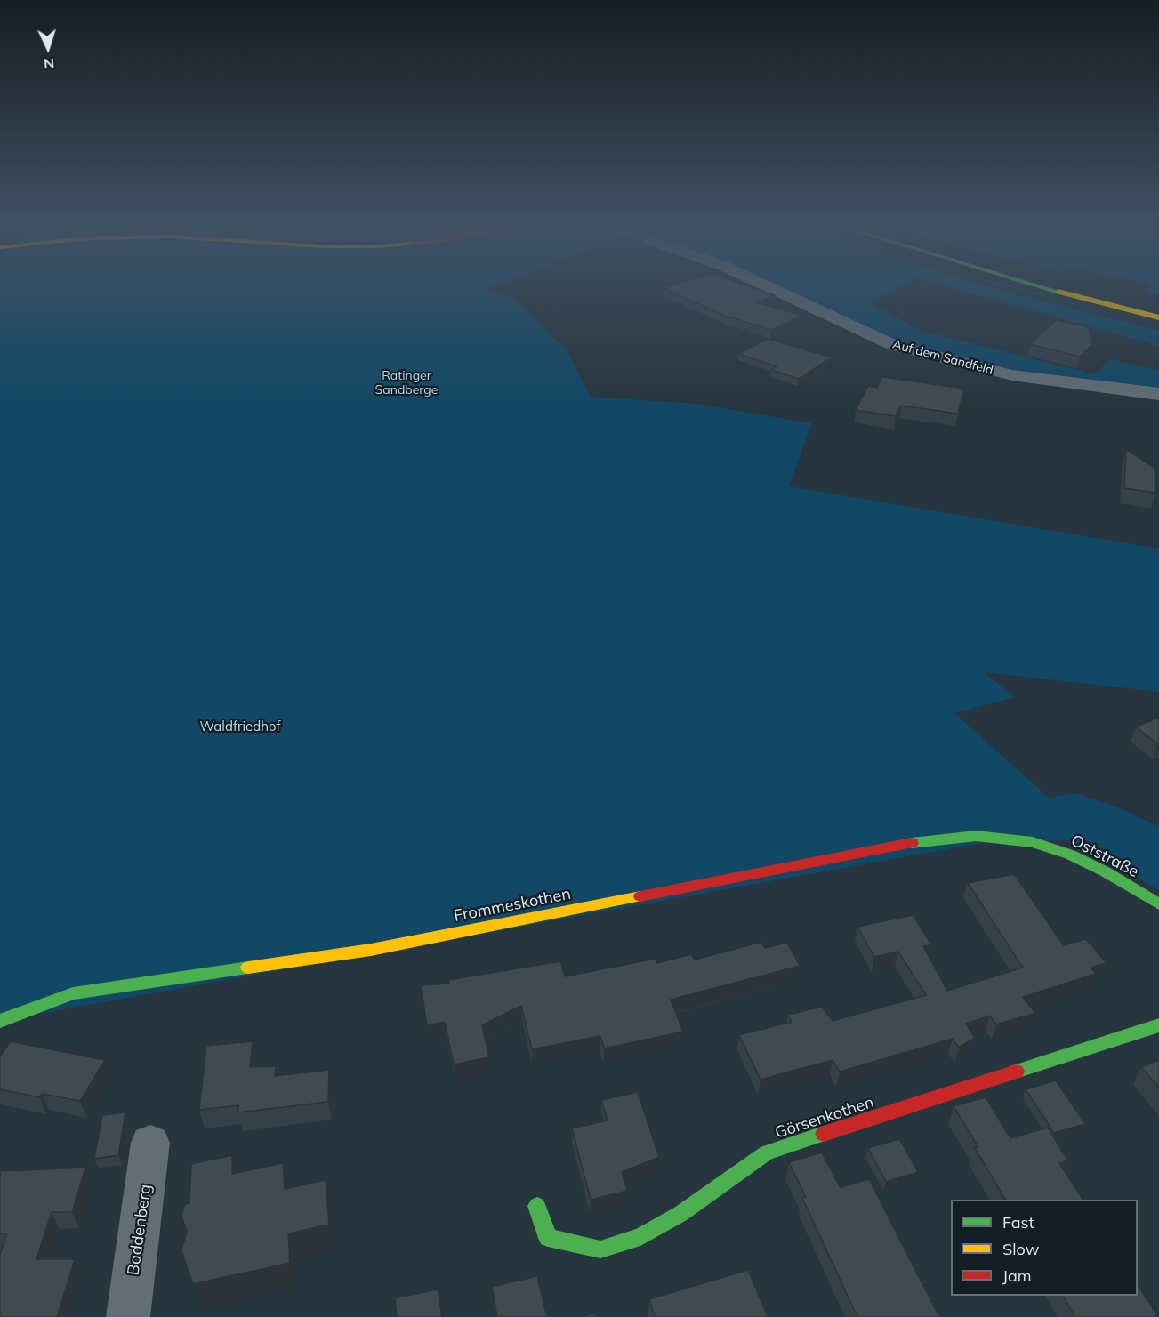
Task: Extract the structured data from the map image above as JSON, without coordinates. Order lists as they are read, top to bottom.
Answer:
{
  "streets": {
    "main road": ["Oststraße", "Frommeskothen", "Görsenkothen"],
    "street": ["Auf dem Sandfeld", "Baddenberg"]
  },
  "crossings": [
    ["Oststraße", "Frommeskothen"]
  ],
  "parks": ["Ratinger Sandberge", "Waldfriedhof"],
  "legend": ["Fast", "Slow", "Jam"],
  "north": "bottom"
}
